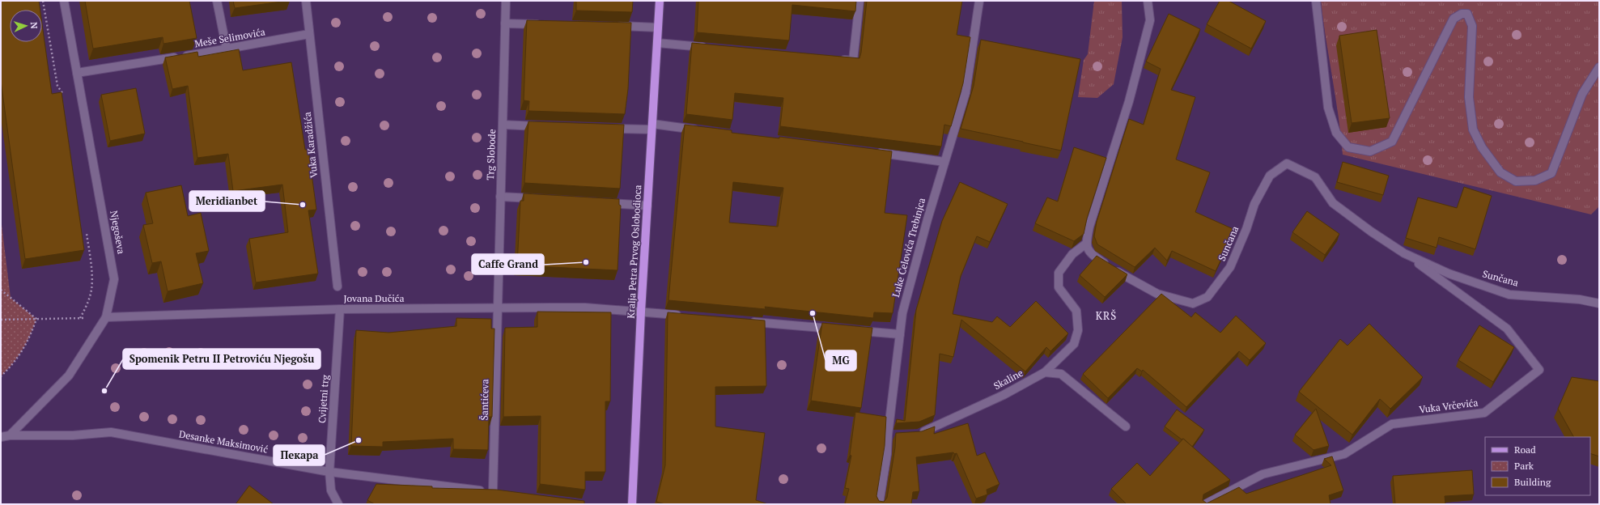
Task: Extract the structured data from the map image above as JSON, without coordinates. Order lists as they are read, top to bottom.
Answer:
{
  "streets": {
    "main road": ["Kralja Petra Prvog Oslobodioca"],
    "street": [
      "Meše Selimovića",
      "Vuka Karadžića",
      "Trg Slobode",
      "Njegoševa",
      "Sunčana",
      "Luke Ćelovića Trebinjca",
      "Jovana Dučića",
      "Skaline",
      "Cvijetni trg",
      "Šantićeva",
      "Vuka Vrčevića",
      "Desanke Maksimović"
    ]
  },
  "crossings": [
    ["Meše Selimovića", "Vuka Karadžića"],
    ["Meše Selimovića", "Njegoševa"],
    ["Trg Slobode", "Jovana Dučića"],
    ["Trg Slobode", "Šantićeva"],
    ["Njegoševa", "Jovana Dučića"],
    ["Njegoševa", "Desanke Maksimović"],
    ["Sunčana", "Skaline"],
    ["Sunčana", "Vuka Vrčevića"],
    ["Kralja Petra Prvog Oslobodioca", "Jovana Dučića"],
    ["Jovana Dučića", "Cvijetni trg"],
    ["Jovana Dučića", "Šantićeva"],
    ["Cvijetni trg", "Desanke Maksimović"],
    ["Šantićeva", "Desanke Maksimović"]
  ],
  "districts": ["KRŠ"],
  "places": [
    "Meridianbet",
    "Caffe Grand",
    "MG",
    "Spomenik Petru II Petroviću Njegošu",
    "Пекара"
  ],
  "legend": ["Road", "Park", "Building"],
  "north": "right"
}
